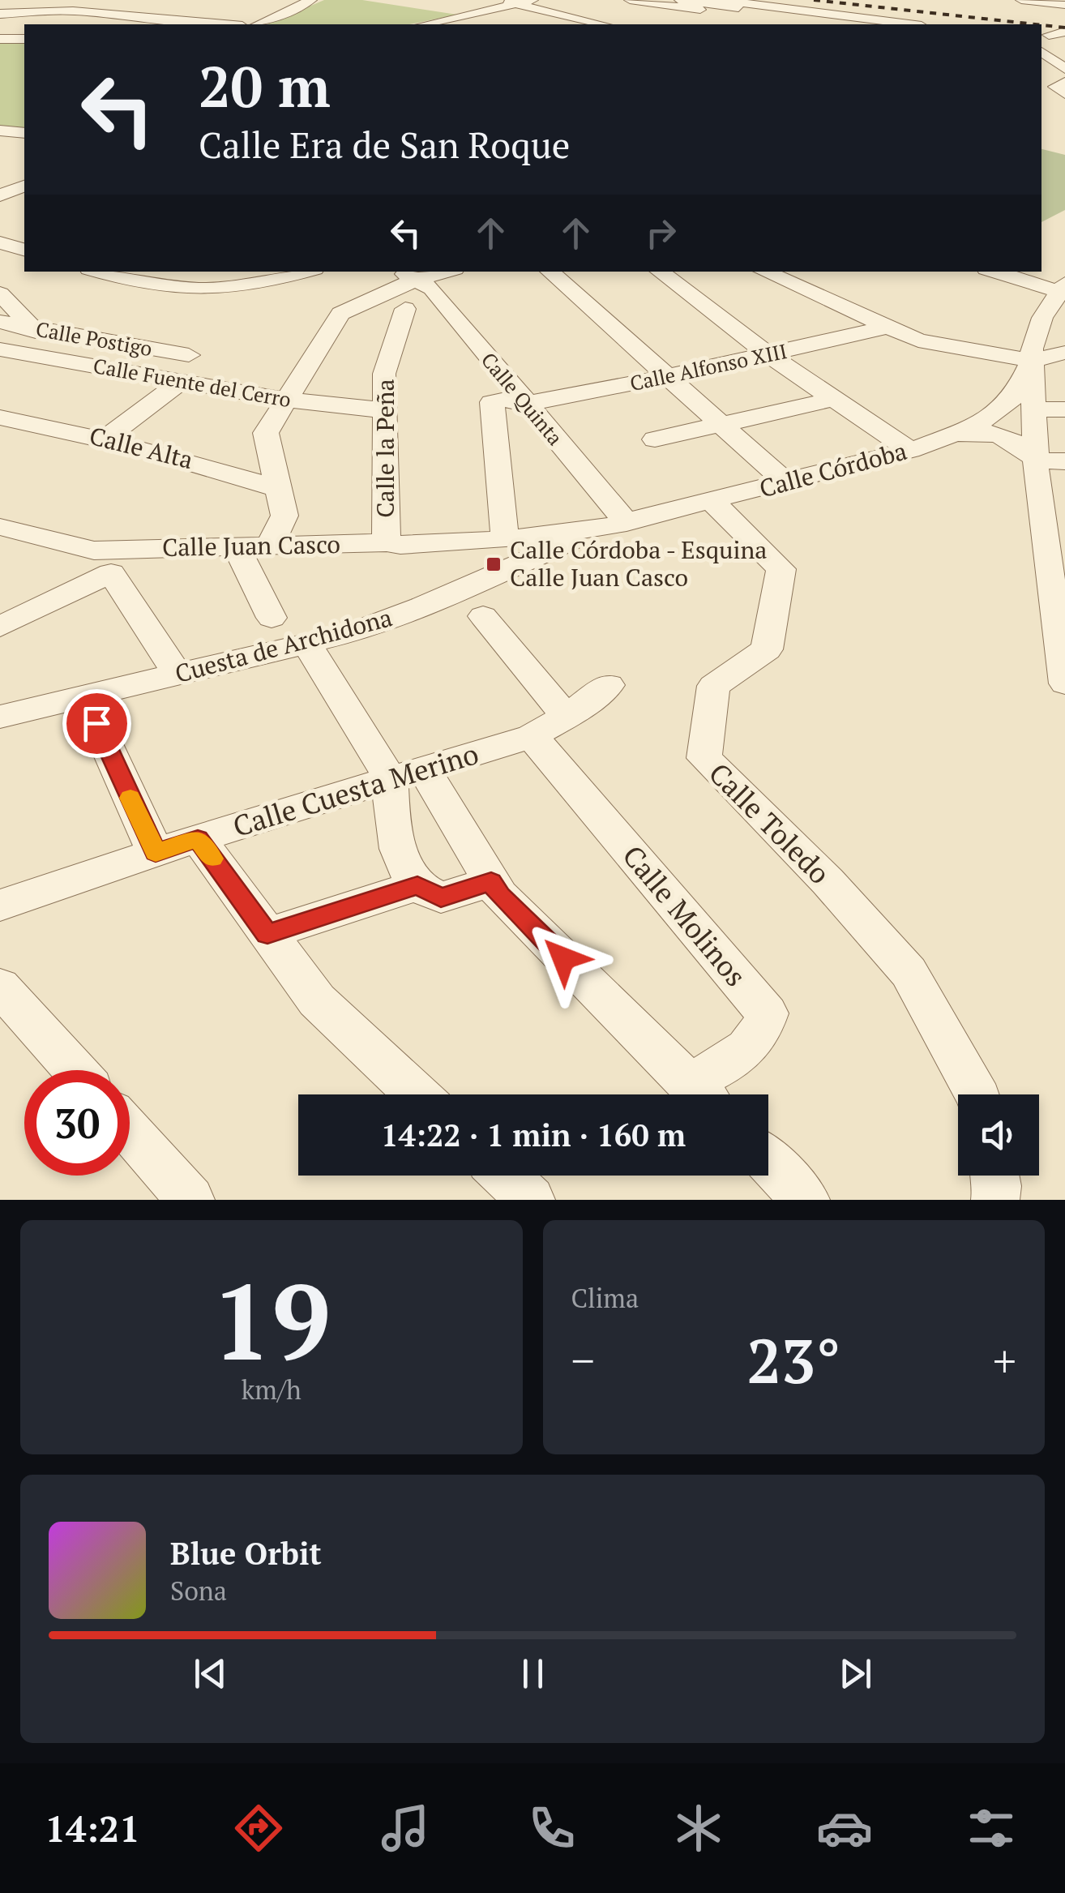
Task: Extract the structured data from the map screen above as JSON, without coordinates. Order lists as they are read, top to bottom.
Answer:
{
  "streets": {
    "street": [
      "Calle Postigo",
      "Calle Alfonso XIII",
      "Calle Fuente del Cerro",
      "Calle Quinta",
      "Calle Alta",
      "Calle la Peña",
      "Calle Córdoba",
      "Calle Juan Casco",
      "Cuesta de Archidona",
      "Calle Cuesta Merino",
      "Calle Toledo",
      "Calle Molinos"
    ]
  },
  "crossings": [
    ["Calle Alfonso XIII", "Calle Quinta"],
    ["Calle Alfonso XIII", "Calle Juan Casco"],
    ["Calle Alfonso XIII", "Cuesta de Archidona"],
    ["Calle Fuente del Cerro", "Calle la Peña"],
    ["Calle Quinta", "Calle Córdoba"],
    ["Calle Quinta", "Cuesta de Archidona"],
    ["Calle la Peña", "Calle Juan Casco"],
    ["Calle Córdoba", "Cuesta de Archidona"],
    ["Calle Córdoba", "Calle Toledo"],
    ["Calle Juan Casco", "Cuesta de Archidona"],
    ["Calle Cuesta Merino", "Calle Molinos"]
  ],
  "places": {
    "transit": ["Calle Córdoba - Esquina Calle Juan Casco"]
  },
  "page": {
    "turn": ["20 m", "Calle Era de San Roque"],
    "limit": "30",
    "trip": "14:22 · 1 min · 160 m",
    "tile": [
      ["19", "km/h"],
      "Clima"
    ],
    "heat": ["−", "23°", "+"],
    "song": ["Blue Orbit", "Sona"],
    "tabs": "14:21"
  }
}
